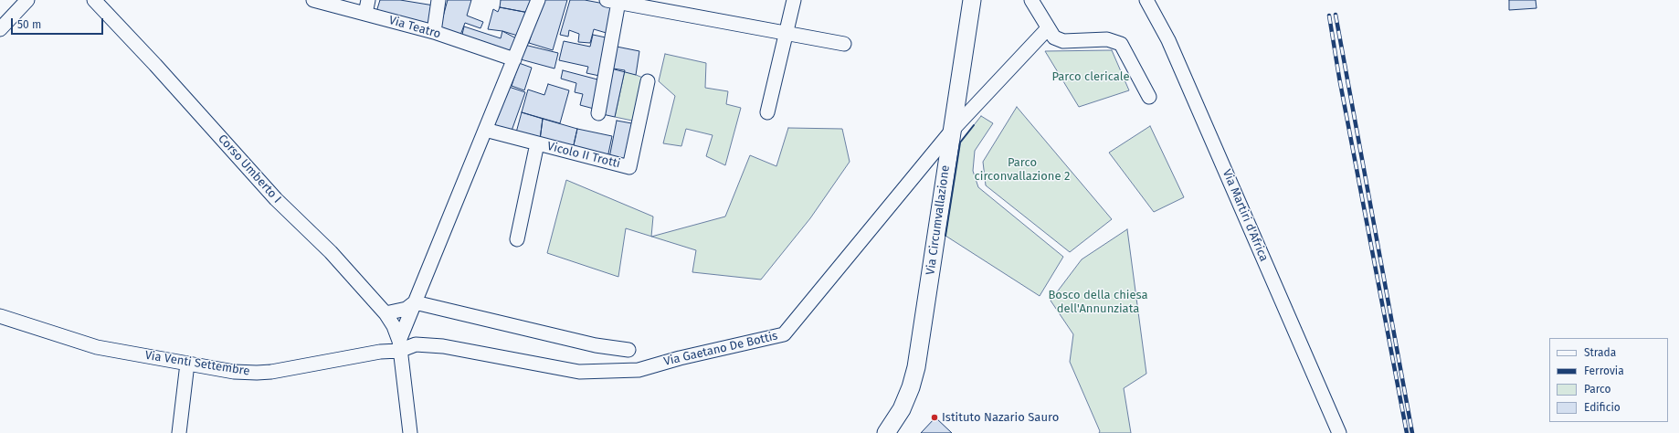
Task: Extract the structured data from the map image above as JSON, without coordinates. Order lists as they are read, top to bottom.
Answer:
{
  "streets": {
    "main road": ["Via Circumvallazione"],
    "street": [
      "Via Teatro",
      "Vicolo II Trotti",
      "Corso Umberto I",
      "Via Martiri d'Africa",
      "Via Gaetano De Bottis",
      "Via Venti Settembre"
    ]
  },
  "crossings": [
    ["Corso Umberto I", "Via Gaetano De Bottis"],
    ["Corso Umberto I", "Via Venti Settembre"],
    ["Via Circumvallazione", "Via Gaetano De Bottis"],
    ["Via Gaetano De Bottis", "Via Venti Settembre"]
  ],
  "parks": ["Parco clericale", "Parco circonvallazione 2", "Bosco della chiesa dell'Annunziata"],
  "places": ["Istituto Nazario Sauro"],
  "legend": [
    "Strada",
    "Ferrovia",
    "Parco",
    "Edificio"
  ],
  "scale_bar": "50 m"
}
